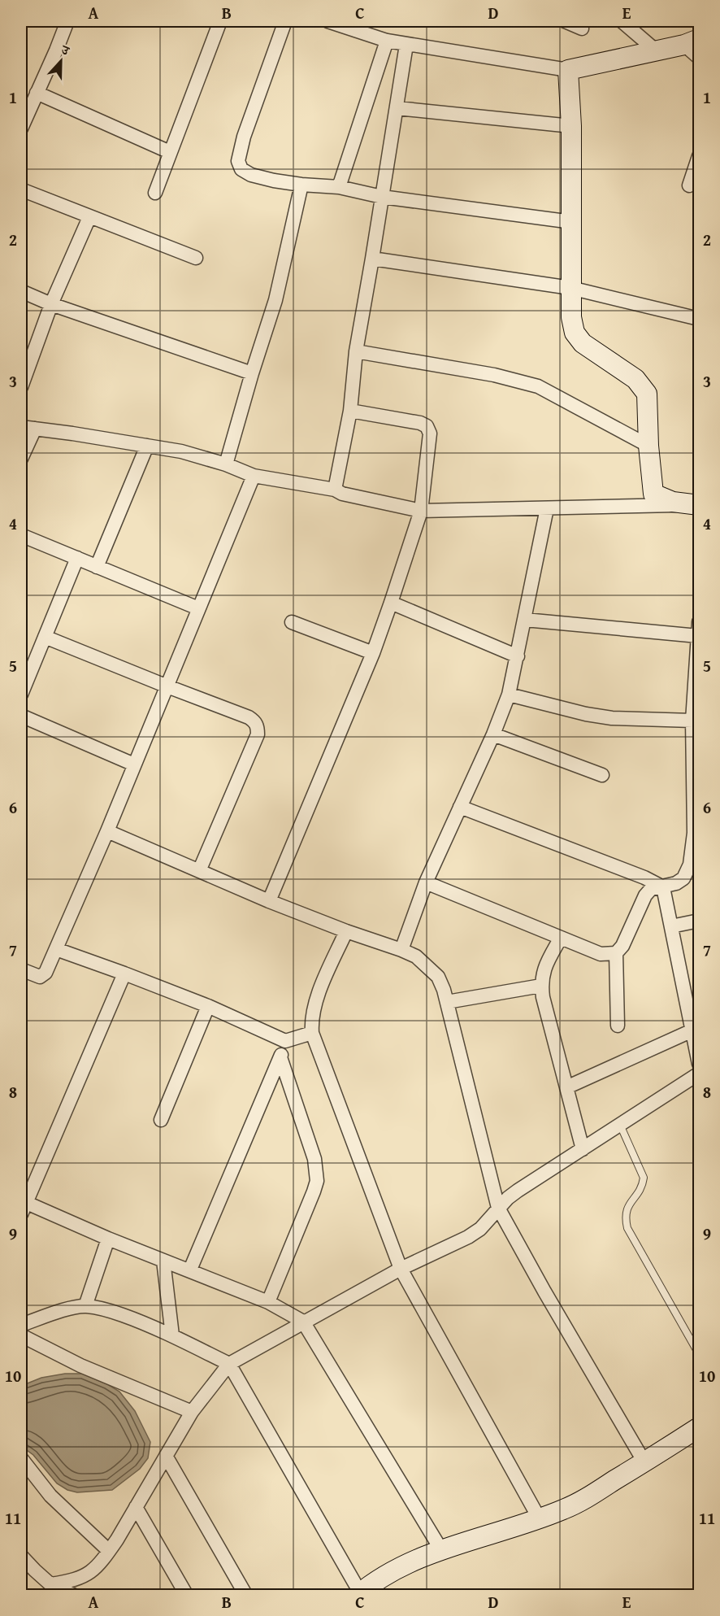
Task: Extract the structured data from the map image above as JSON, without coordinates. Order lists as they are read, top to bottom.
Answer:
{
  "north": "top",
  "grid": {
    "columns": [
      "A",
      "B",
      "C",
      "D",
      "E"
    ],
    "rows": [
      "1",
      "2",
      "3",
      "4",
      "5",
      "6",
      "7",
      "8",
      "9",
      "10",
      "11"
    ]
  }
}
